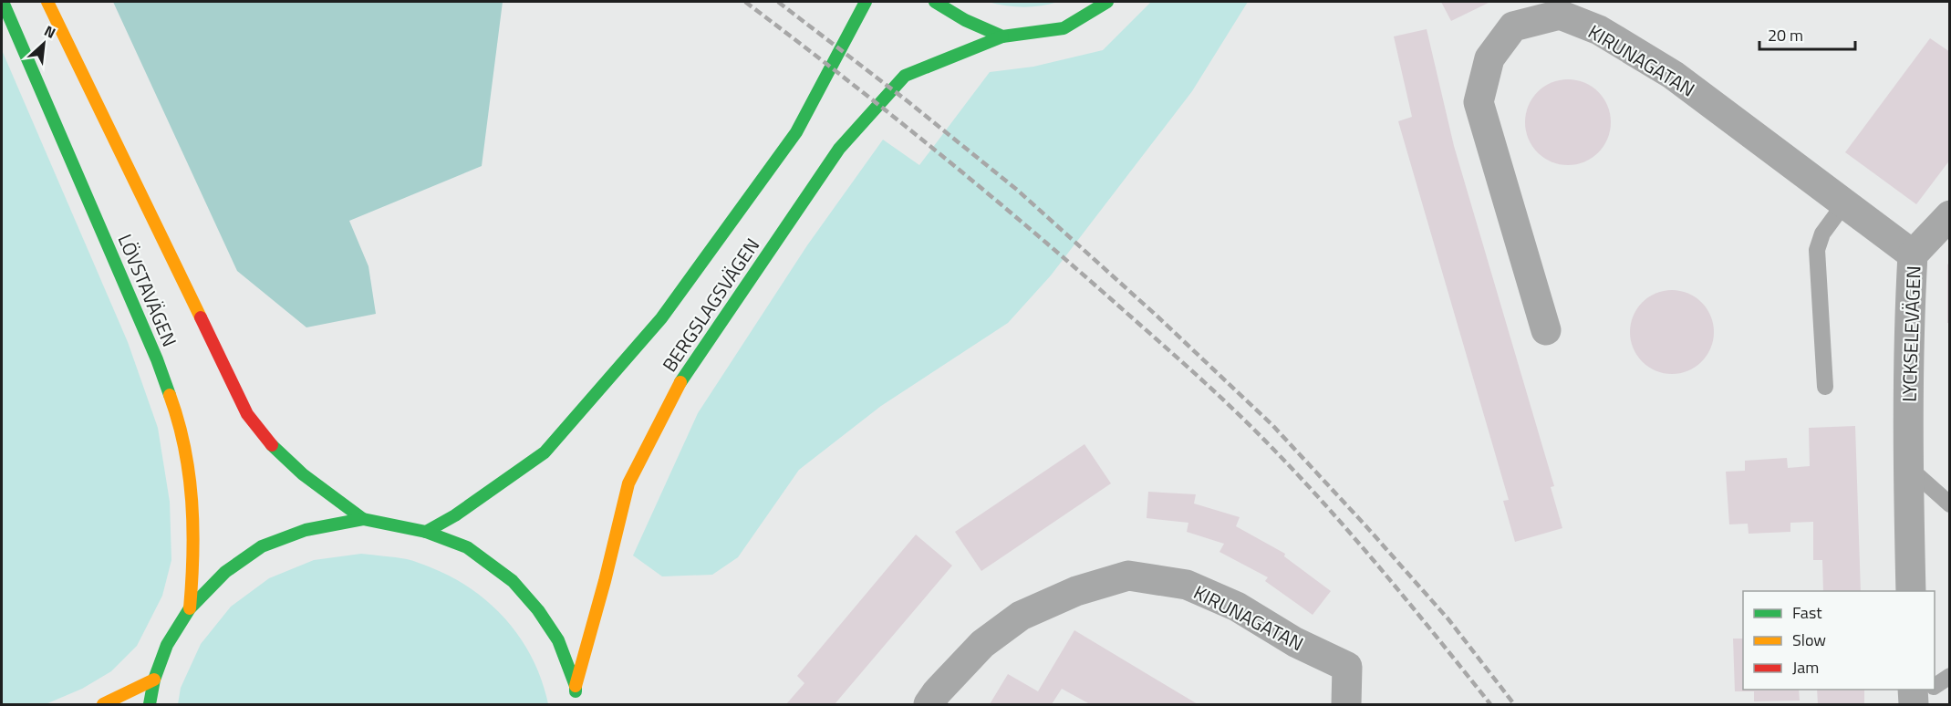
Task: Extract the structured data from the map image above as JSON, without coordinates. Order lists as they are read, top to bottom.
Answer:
{
  "streets": {
    "main road": ["LÖVSTAVÄGEN", "BERGSLAGSVÄGEN"],
    "street": ["KIRUNAGATAN", "LYCKSELEVÄGEN"]
  },
  "crossings": [
    ["KIRUNAGATAN", "LYCKSELEVÄGEN"]
  ],
  "legend": ["Fast", "Slow", "Jam"],
  "scale_bar": "20 m",
  "north": "top right"
}
